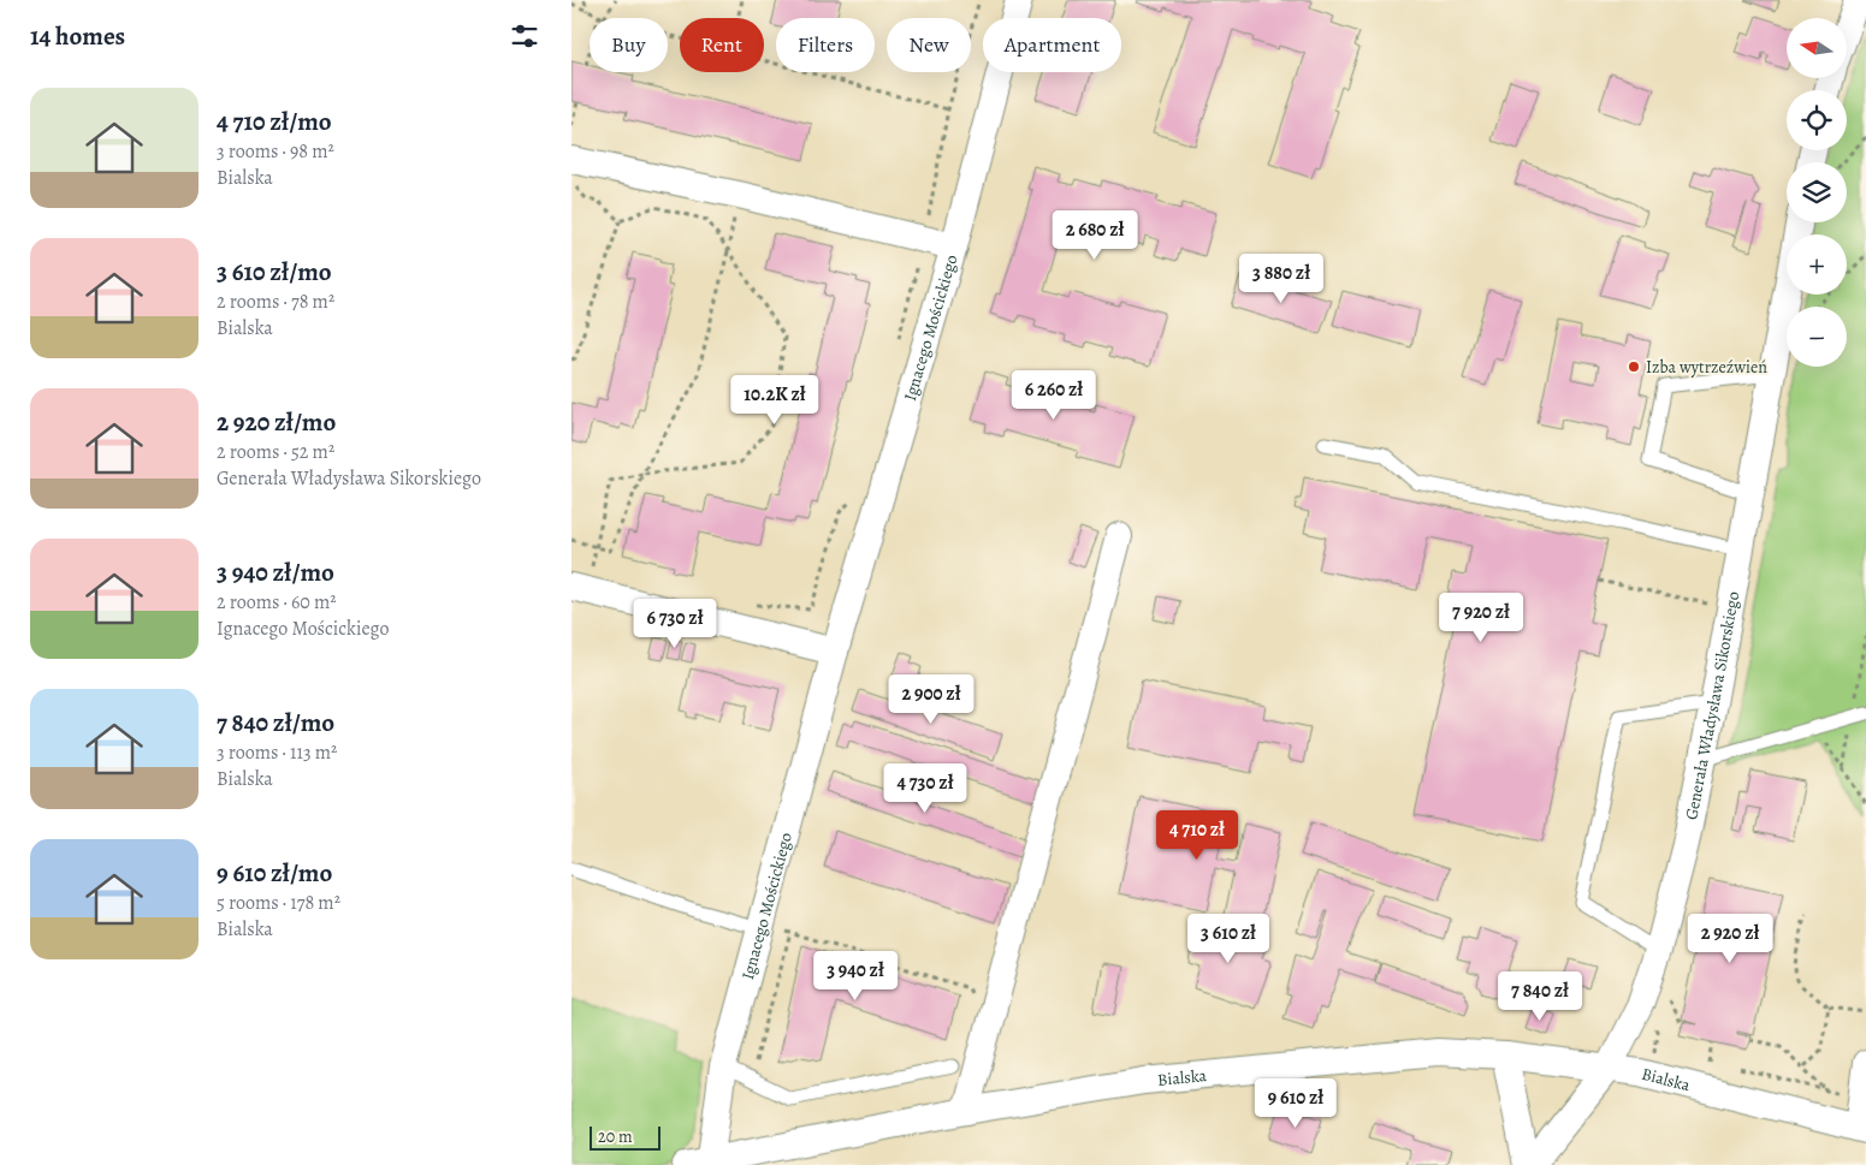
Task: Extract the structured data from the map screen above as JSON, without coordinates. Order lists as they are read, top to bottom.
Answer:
{
  "streets": {
    "street": ["Ignacego Mościckiego", "Generała Władysława Sikorskiego", "Bialska"]
  },
  "crossings": [
    ["Ignacego Mościckiego", "Bialska"],
    ["Generała Władysława Sikorskiego", "Bialska"]
  ],
  "places": ["Izba wytrzeźwień"],
  "scale_bar": "20 m",
  "north": "left",
  "page": {
    "heading": "14 homes",
    "map_buttons": ["+", "−"],
    "chip": [
      "Buy",
      "Rent",
      "Filters",
      "New",
      "Apartment"
    ],
    "list": [
      {
        "name": "4 710 zł/mo",
        "note": "3 rooms · 98 m² · Bialska"
      },
      {
        "name": "3 610 zł/mo",
        "note": "2 rooms · 78 m² · Bialska"
      },
      {
        "name": "2 920 zł/mo",
        "note": "2 rooms · 52 m² · Generała Władysława Sikorskiego"
      },
      {
        "name": "3 940 zł/mo",
        "note": "2 rooms · 60 m² · Ignacego Mościckiego"
      },
      {
        "name": "7 840 zł/mo",
        "note": "3 rooms · 113 m² · Bialska"
      },
      {
        "name": "9 610 zł/mo",
        "note": "5 rooms · 178 m² · Bialska"
      }
    ],
    "price": [
      "2 680 zł",
      "3 880 zł",
      "6 260 zł",
      "10.2K zł",
      "7 920 zł",
      "6 730 zł",
      "2 900 zł",
      "4 730 zł",
      "4 710 zł",
      "3 610 zł",
      "2 920 zł",
      "3 940 zł",
      "7 840 zł",
      "9 610 zł"
    ],
    "scale": "20 m"
  }
}
